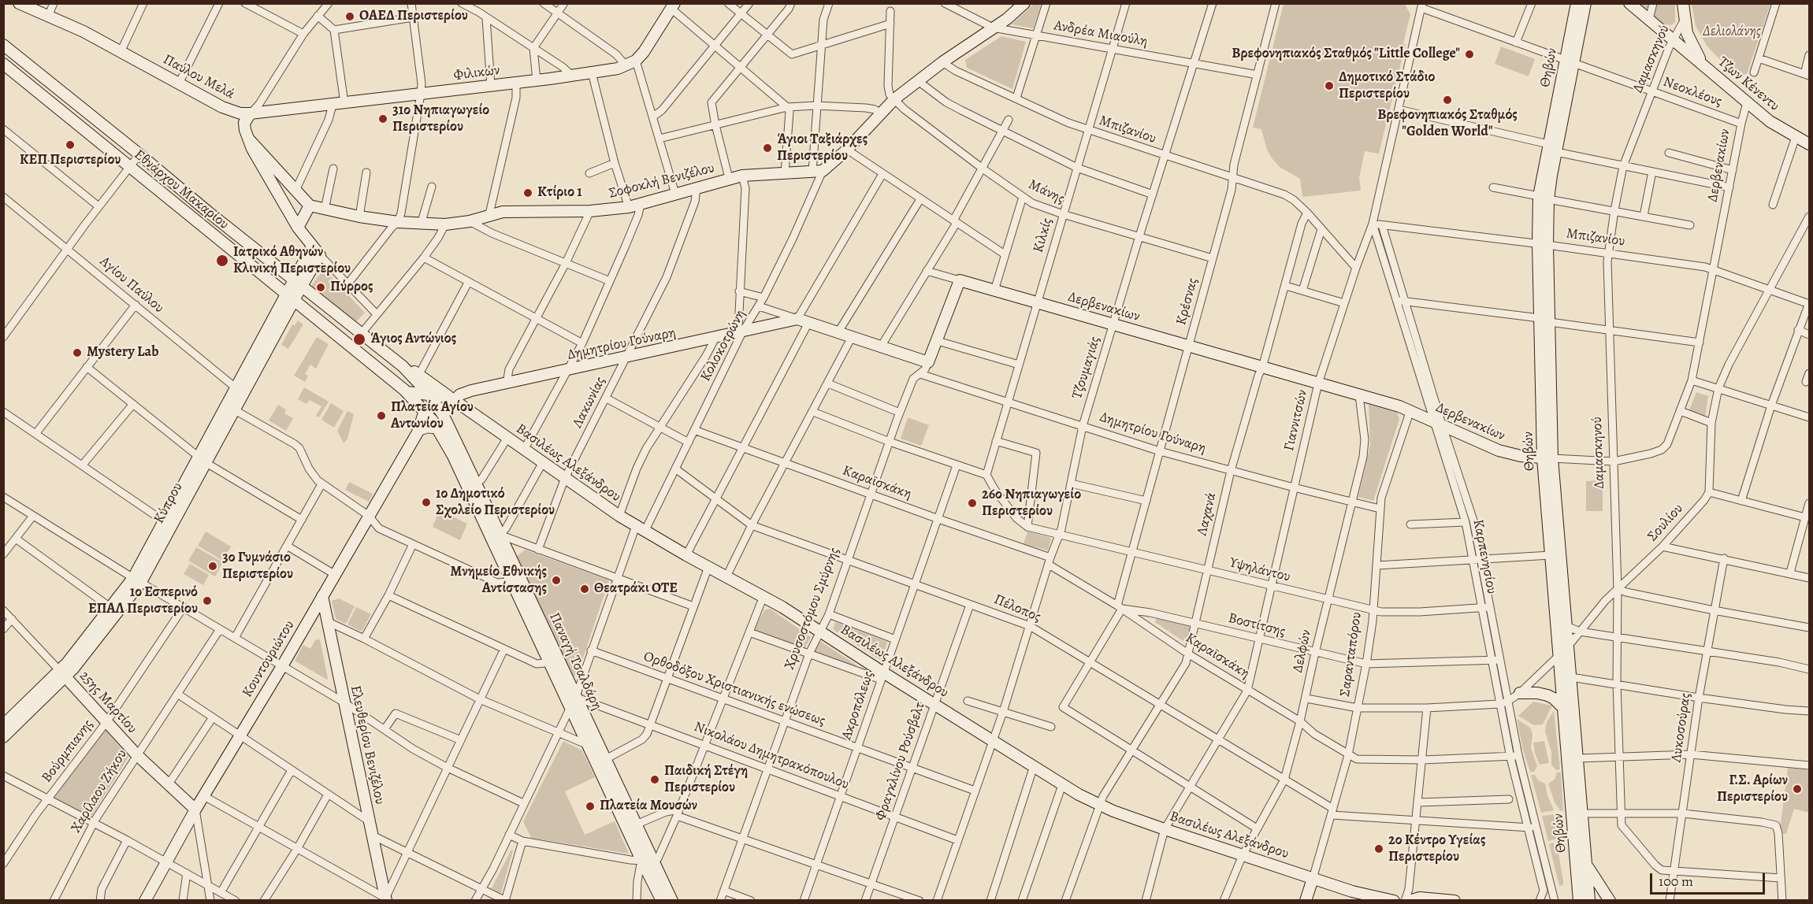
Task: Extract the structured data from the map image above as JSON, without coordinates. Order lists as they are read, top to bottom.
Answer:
{
  "streets": {
    "street": [
      "Ανδρέα Μιαούλη",
      "Δαμασκηνού",
      "Θηβών",
      "Φιλικών",
      "Παύλου Μελά",
      "Τζων Κένεντυ",
      "Νεοκλέους",
      "Μπιζανίου",
      "Δερβενακίων",
      "Σοφοκλή Βενιζέλου",
      "Εθνάρχου Μακαρίου",
      "Μάνης",
      "Κιλκίς",
      "Αγίου Παύλου",
      "Κρέσνας",
      "Δημητρίου Γούναρη",
      "Κολοκοτρώνη",
      "Τζουμαγιάς",
      "Λακωνίας",
      "Γιαννιτσών",
      "Βασιλέως Αλεξάνδρου",
      "Καραϊσκάκη",
      "Κύπρου",
      "Λαχανά",
      "Σουλίου",
      "Καρπενησίου",
      "Υψηλάντου",
      "Χρυσοστόμου Σμύρνης",
      "Πέλοπος",
      "Βοστίτσης",
      "Δελφών",
      "Σαρανταπόρου",
      "Κουντουριώτου",
      "Παναγή Τσαλδάρη",
      "Ορθοδόξου Χριστιανικής ενώσεως",
      "25ης Μαρτίου",
      "Ακροπόλεως",
      "Λυκοσούρας",
      "Ελευθερίου Βενιζέλου",
      "Βούρμπιανης",
      "Νικολάου Δημητρακόπουλου",
      "Φραγκλίνου Ρούσβελτ",
      "Χαρίλαου Ζήκου"
    ]
  },
  "crossings": [
    ["Ανδρέα Μιαούλη", "Κιλκίς"],
    ["Ανδρέα Μιαούλη", "Κρέσνας"],
    ["Ανδρέα Μιαούλη", "Τζουμαγιάς"],
    ["Δαμασκηνού", "Τζων Κένεντυ"],
    ["Δαμασκηνού", "Νεοκλέους"],
    ["Δαμασκηνού", "Μπιζανίου"],
    ["Δαμασκηνού", "Δερβενακίων"],
    ["Δαμασκηνού", "Σουλίου"],
    ["Δαμασκηνού", "Λυκοσούρας"],
    ["Θηβών", "Νεοκλέους"],
    ["Θηβών", "Μπιζανίου"],
    ["Θηβών", "Δερβενακίων"],
    ["Θηβών", "Σουλίου"],
    ["Φιλικών", "Παύλου Μελά"],
    ["Τζων Κένεντυ", "Δερβενακίων"],
    ["Νεοκλέους", "Δερβενακίων"],
    ["Νεοκλέους", "Γιαννιτσών"],
    ["Μπιζανίου", "Δερβενακίων"],
    ["Μπιζανίου", "Κιλκίς"],
    ["Μπιζανίου", "Κρέσνας"],
    ["Μπιζανίου", "Τζουμαγιάς"],
    ["Μπιζανίου", "Γιαννιτσών"],
    ["Μπιζανίου", "Λαχανά"],
    ["Μπιζανίου", "Καρπενησίου"],
    ["Δερβενακίων", "Κιλκίς"],
    ["Δερβενακίων", "Κρέσνας"],
    ["Δερβενακίων", "Τζουμαγιάς"],
    ["Δερβενακίων", "Γιαννιτσών"],
    ["Δερβενακίων", "Λαχανά"],
    ["Δερβενακίων", "Καρπενησίου"],
    ["Δερβενακίων", "Χρυσοστόμου Σμύρνης"],
    ["Δερβενακίων", "Δελφών"],
    ["Δερβενακίων", "Σαρανταπόρου"],
    ["Σοφοκλή Βενιζέλου", "Κολοκοτρώνη"],
    ["Σοφοκλή Βενιζέλου", "Λακωνίας"],
    ["Εθνάρχου Μακαρίου", "Βασιλέως Αλεξάνδρου"],
    ["Εθνάρχου Μακαρίου", "Κύπρου"],
    ["Εθνάρχου Μακαρίου", "Παναγή Τσαλδάρη"],
    ["Μάνης", "Κιλκίς"],
    ["Μάνης", "Κρέσνας"],
    ["Μάνης", "Τζουμαγιάς"],
    ["Κιλκίς", "Δημητρίου Γούναρη"],
    ["Αγίου Παύλου", "Κύπρου"],
    ["Κρέσνας", "Δημητρίου Γούναρη"],
    ["Κρέσνας", "Καραϊσκάκη"],
    ["Κρέσνας", "Λαχανά"],
    ["Κρέσνας", "Υψηλάντου"],
    ["Κρέσνας", "Πέλοπος"],
    ["Κρέσνας", "Βοστίτσης"],
    ["Δημητρίου Γούναρη", "Κολοκοτρώνη"],
    ["Δημητρίου Γούναρη", "Τζουμαγιάς"],
    ["Δημητρίου Γούναρη", "Λακωνίας"],
    ["Δημητρίου Γούναρη", "Γιαννιτσών"],
    ["Δημητρίου Γούναρη", "Βασιλέως Αλεξάνδρου"],
    ["Δημητρίου Γούναρη", "Λαχανά"],
    ["Δημητρίου Γούναρη", "Χρυσοστόμου Σμύρνης"],
    ["Δημητρίου Γούναρη", "Δελφών"],
    ["Δημητρίου Γούναρη", "Σαρανταπόρου"],
    ["Κολοκοτρώνη", "Βασιλέως Αλεξάνδρου"],
    ["Κολοκοτρώνη", "Καραϊσκάκη"],
    ["Κολοκοτρώνη", "Πέλοπος"],
    ["Κολοκοτρώνη", "Παναγή Τσαλδάρη"],
    ["Κολοκοτρώνη", "Ορθοδόξου Χριστιανικής ενώσεως"],
    ["Κολοκοτρώνη", "Νικολάου Δημητρακόπουλου"],
    ["Τζουμαγιάς", "Βασιλέως Αλεξάνδρου"],
    ["Τζουμαγιάς", "Καραϊσκάκη"],
    ["Τζουμαγιάς", "Υψηλάντου"],
    ["Τζουμαγιάς", "Πέλοπος"],
    ["Τζουμαγιάς", "Ορθοδόξου Χριστιανικής ενώσεως"],
    ["Τζουμαγιάς", "Νικολάου Δημητρακόπουλου"],
    ["Λακωνίας", "Βασιλέως Αλεξάνδρου"],
    ["Γιαννιτσών", "Βασιλέως Αλεξάνδρου"],
    ["Γιαννιτσών", "Καραϊσκάκη"],
    ["Γιαννιτσών", "Καρπενησίου"],
    ["Γιαννιτσών", "Υψηλάντου"],
    ["Γιαννιτσών", "Πέλοπος"],
    ["Γιαννιτσών", "Βοστίτσης"],
    ["Βασιλέως Αλεξάνδρου", "Λαχανά"],
    ["Βασιλέως Αλεξάνδρου", "Χρυσοστόμου Σμύρνης"],
    ["Βασιλέως Αλεξάνδρου", "Δελφών"],
    ["Βασιλέως Αλεξάνδρου", "Σαρανταπόρου"],
    ["Βασιλέως Αλεξάνδρου", "Παναγή Τσαλδάρη"],
    ["Βασιλέως Αλεξάνδρου", "Ακροπόλεως"],
    ["Βασιλέως Αλεξάνδρου", "Φραγκλίνου Ρούσβελτ"],
    ["Καραϊσκάκη", "Λαχανά"],
    ["Καραϊσκάκη", "Χρυσοστόμου Σμύρνης"],
    ["Καραϊσκάκη", "Βοστίτσης"],
    ["Καραϊσκάκη", "Δελφών"],
    ["Καραϊσκάκη", "Σαρανταπόρου"],
    ["Καραϊσκάκη", "Ακροπόλεως"],
    ["Κύπρου", "25ης Μαρτίου"],
    ["Λαχανά", "Υψηλάντου"],
    ["Λαχανά", "Πέλοπος"],
    ["Λαχανά", "Βοστίτσης"],
    ["Καρπενησίου", "Υψηλάντου"],
    ["Καρπενησίου", "Βοστίτσης"],
    ["Υψηλάντου", "Δελφών"],
    ["Υψηλάντου", "Σαρανταπόρου"],
    ["Χρυσοστόμου Σμύρνης", "Πέλοπος"],
    ["Χρυσοστόμου Σμύρνης", "Ορθοδόξου Χριστιανικής ενώσεως"],
    ["Χρυσοστόμου Σμύρνης", "Νικολάου Δημητρακόπουλου"],
    ["Πέλοπος", "Δελφών"],
    ["Πέλοπος", "Σαρανταπόρου"],
    ["Πέλοπος", "Ακροπόλεως"],
    ["Πέλοπος", "Φραγκλίνου Ρούσβελτ"],
    ["Βοστίτσης", "Δελφών"],
    ["Βοστίτσης", "Σαρανταπόρου"],
    ["Κουντουριώτου", "Παναγή Τσαλδάρη"],
    ["Κουντουριώτου", "25ης Μαρτίου"],
    ["Κουντουριώτου", "Ελευθερίου Βενιζέλου"],
    ["Παναγή Τσαλδάρη", "Νικολάου Δημητρακόπουλου"],
    ["Ορθοδόξου Χριστιανικής ενώσεως", "Ακροπόλεως"],
    ["Ορθοδόξου Χριστιανικής ενώσεως", "Φραγκλίνου Ρούσβελτ"],
    ["25ης Μαρτίου", "Βούρμπιανης"],
    ["25ης Μαρτίου", "Χαρίλαου Ζήκου"],
    ["Ακροπόλεως", "Νικολάου Δημητρακόπουλου"],
    ["Νικολάου Δημητρακόπουλου", "Φραγκλίνου Ρούσβελτ"]
  ],
  "parks": ["Δελιολάνης"],
  "places": [
    "ΟΑΕΔ Περιστερίου",
    "Βρεφονηπιακός Σταθμός \"Little College\"",
    "Δημοτικό Στάδιο Περιστερίου",
    "Βρεφονηπιακός Σταθμός \"Golden World\"",
    "31ο Νηπιαγωγείο Περιστερίου",
    "ΚΕΠ Περιστερίου",
    "Άγιοι Ταξιάρχες Περιστερίου",
    "Κτίριο 1",
    "Ιατρικό Αθηνών Κλινική Περιστερίου",
    "Πύρρος",
    "Άγιος Αντώνιος",
    "Mystery Lab",
    "Πλατεία Αγίου Αντωνίου",
    "1ο Δημοτικό Σχολείο Περιστερίου",
    "26ο Νηπιαγωγείο Περιστερίου",
    "3ο Γυμνάσιο Περιστερίου",
    "Μνημείο Εθνικής Αντίστασης",
    "Θεατράκι ΟΤΕ",
    "1ο Εσπερινό ΕΠΑΛ Περιστερίου",
    "Παιδική Στέγη Περιστερίου",
    "Γ.Σ. Αρίων Περιστερίου",
    "Πλατεία Μουσών",
    "2ο Κέντρο Υγείας Περιστερίου"
  ],
  "scale_bar": "100 m"
}
